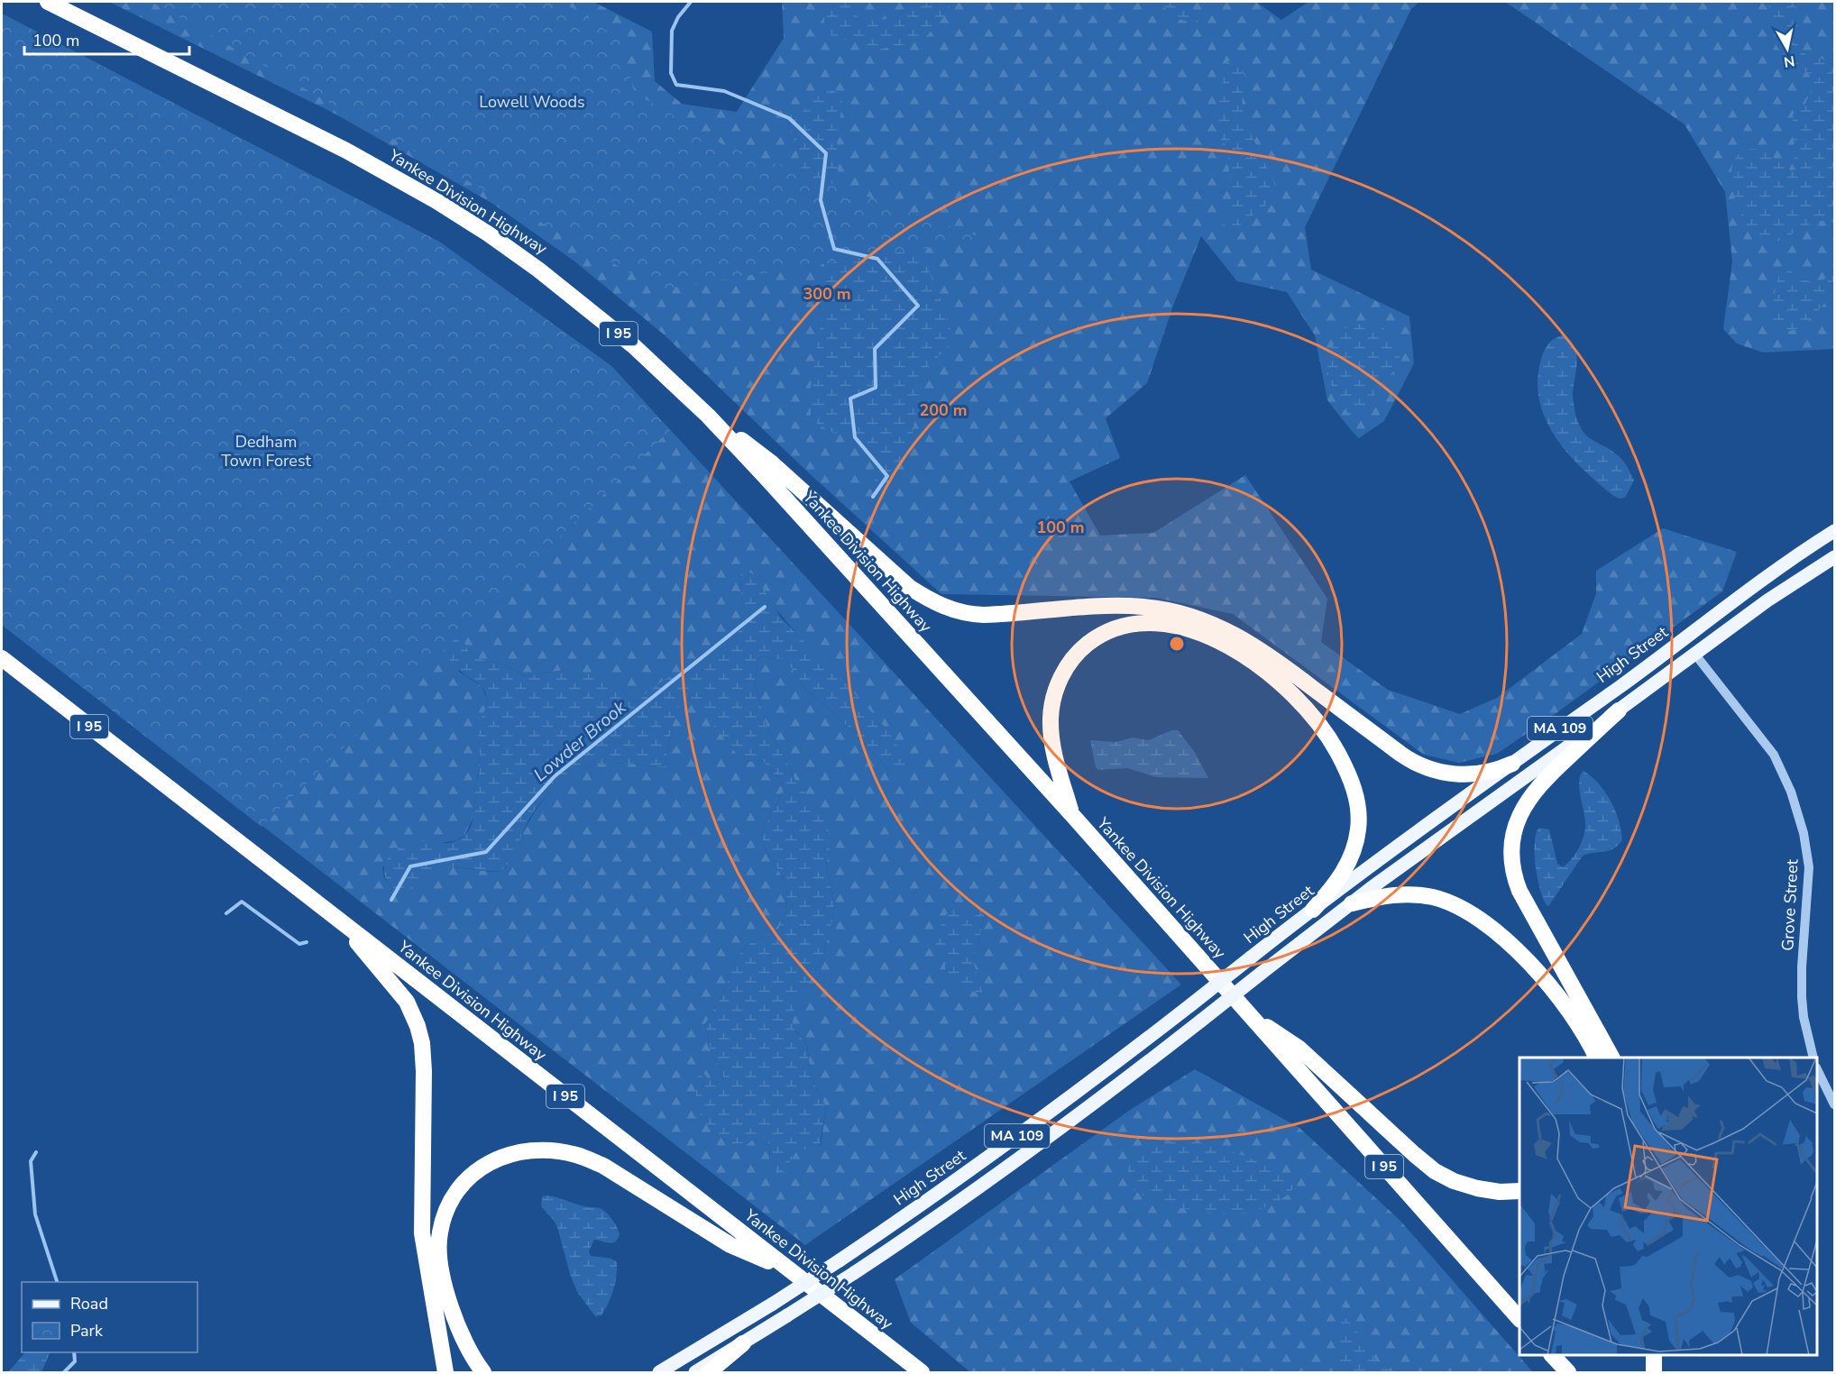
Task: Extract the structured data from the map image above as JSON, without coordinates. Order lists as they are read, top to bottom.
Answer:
{
  "streets": {
    "highway": ["Yankee Division Highway", "I 95"],
    "main road": ["High Street", "MA 109"],
    "street": ["Grove Street"]
  },
  "crossings": [
    ["MA 109", "Grove Street"]
  ],
  "water": ["Lowder Brook"],
  "parks": ["Lowell Woods", "Dedham Town Forest"],
  "legend": ["Road", "Park"],
  "scale_bar": "100 m",
  "north": "bottom",
  "rings": ["300 m", "200 m", "100 m"]
}
